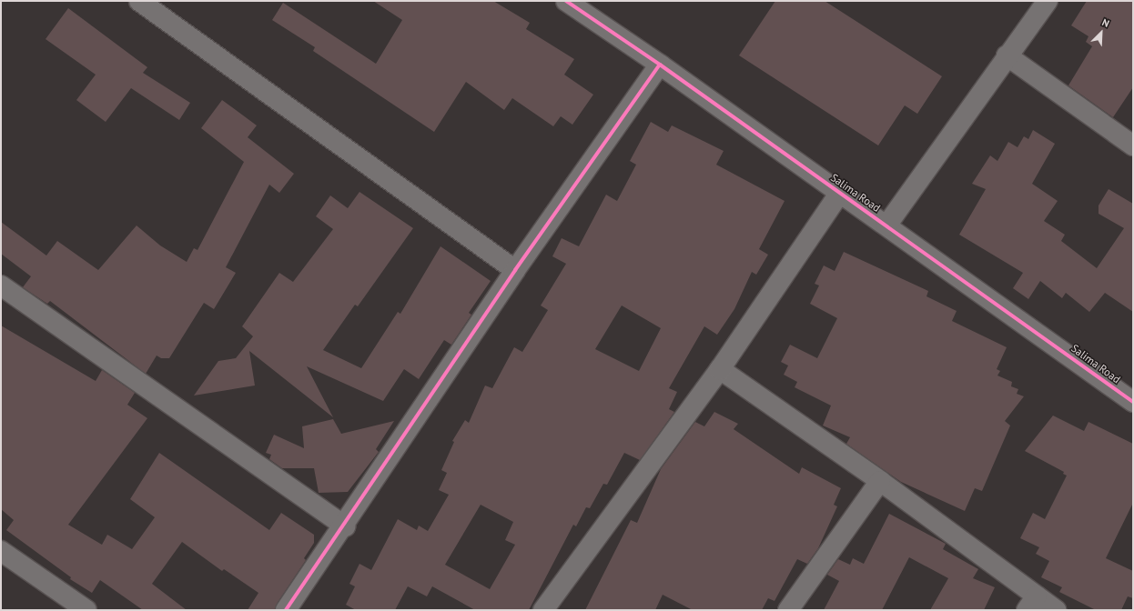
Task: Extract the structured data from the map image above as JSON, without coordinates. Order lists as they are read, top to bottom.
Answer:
{
  "streets": {
    "street": ["Salima Road"]
  },
  "north": "top right"
}
